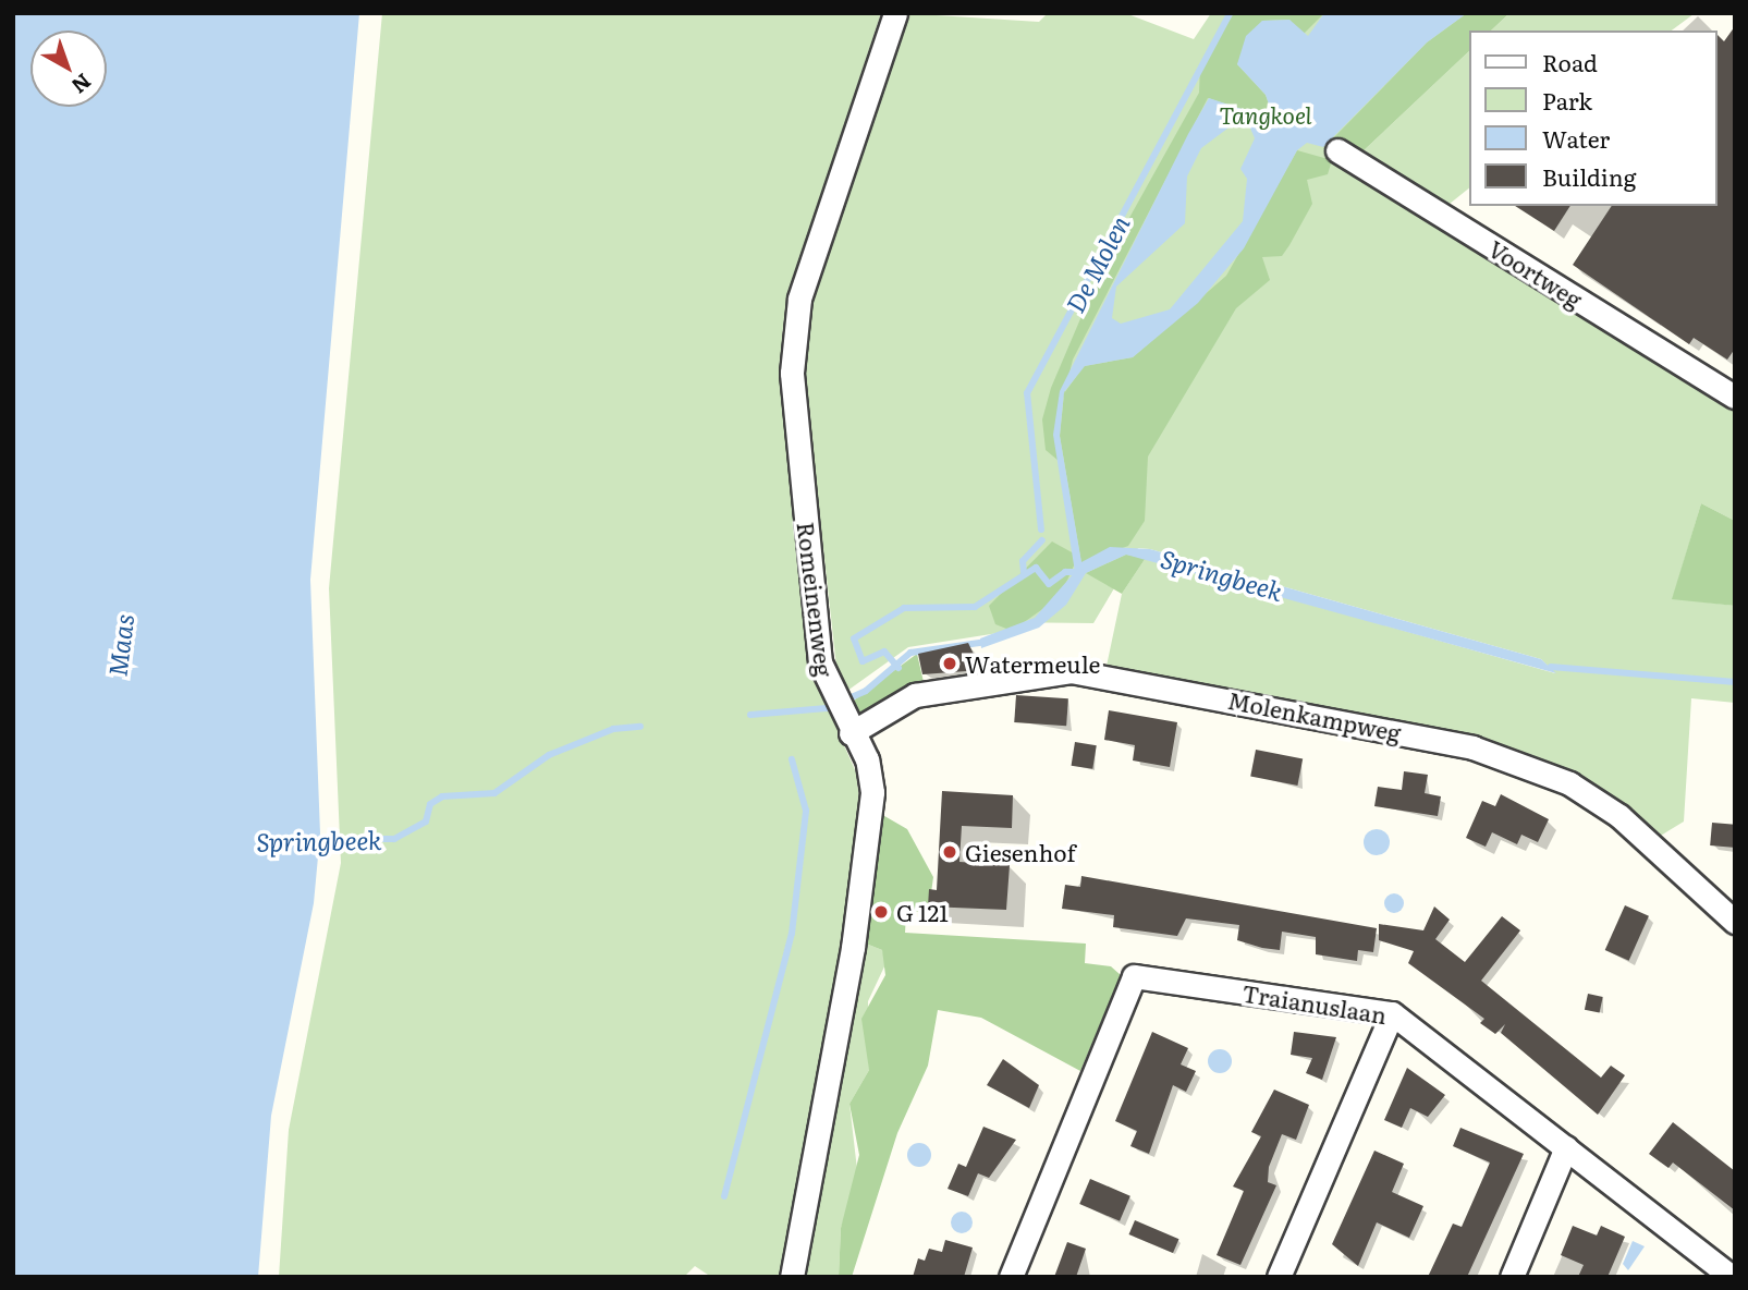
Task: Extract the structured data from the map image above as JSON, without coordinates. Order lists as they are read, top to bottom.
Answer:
{
  "streets": {
    "street": [
      "Voortweg",
      "Romeinenweg",
      "Molenkampweg",
      "Traianuslaan"
    ]
  },
  "crossings": [
    ["Romeinenweg", "Molenkampweg"]
  ],
  "water": ["De Molen", "Springbeek", "Maas"],
  "parks": ["Tangkoel"],
  "places": ["Watermeule", "Giesenhof", "G 121"],
  "legend": [
    "Road",
    "Park",
    "Water",
    "Building"
  ],
  "north": "bottom right"
}
